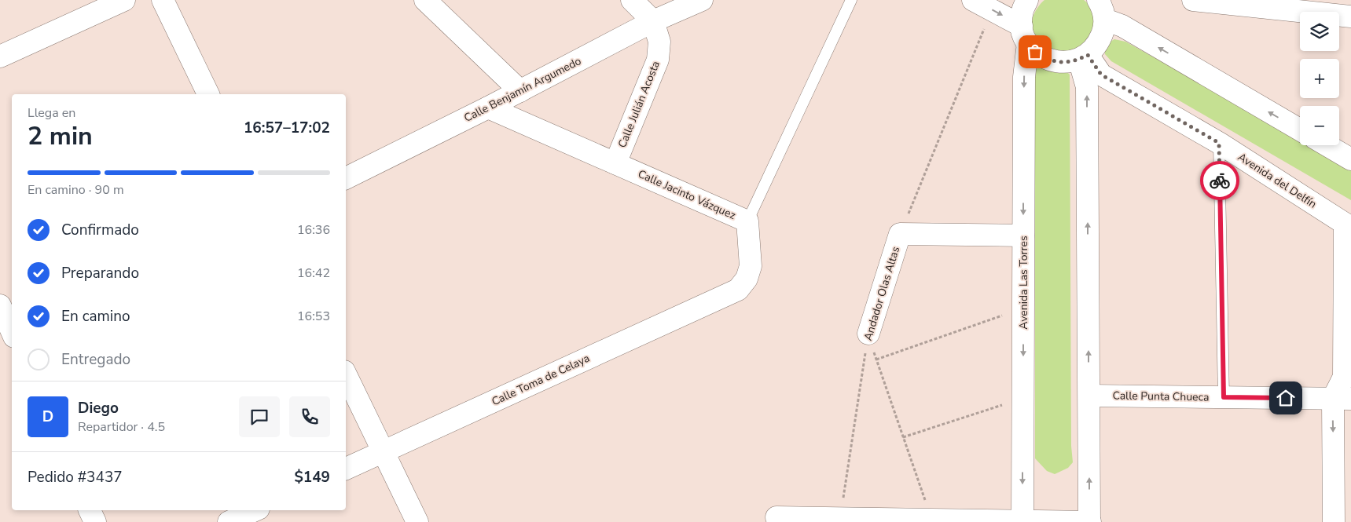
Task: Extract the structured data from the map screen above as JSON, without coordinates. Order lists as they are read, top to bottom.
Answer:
{
  "streets": {
    "street": [
      "Calle Benjamín Argumedo",
      "Calle Julián Acosta",
      "Avenida del Delfín",
      "Calle Jacinto Vázquez",
      "Avenida Las Torres",
      "Andador Olas Altas",
      "Calle Toma de Celaya",
      "Calle Punta Chueca"
    ]
  },
  "crossings": [
    ["Calle Benjamín Argumedo", "Calle Julián Acosta"],
    ["Calle Benjamín Argumedo", "Calle Jacinto Vázquez"],
    ["Calle Julián Acosta", "Calle Jacinto Vázquez"],
    ["Calle Jacinto Vázquez", "Calle Toma de Celaya"],
    ["Avenida Las Torres", "Andador Olas Altas"]
  ],
  "page": {
    "map_buttons": ["+", "−"],
    "heading": ["2 min", "Llega en", "16:57–17:02"],
    "panel": [
      "Diego",
      "Repartidor · 4.5",
      "Pedido #3437",
      "$149"
    ],
    "bar": "En camino · 90 m",
    "list": [
      ["Confirmado", "16:36"],
      ["Preparando", "16:42"],
      ["En camino", "16:53"],
      "Entregado"
    ],
    "round": "D"
  }
}
